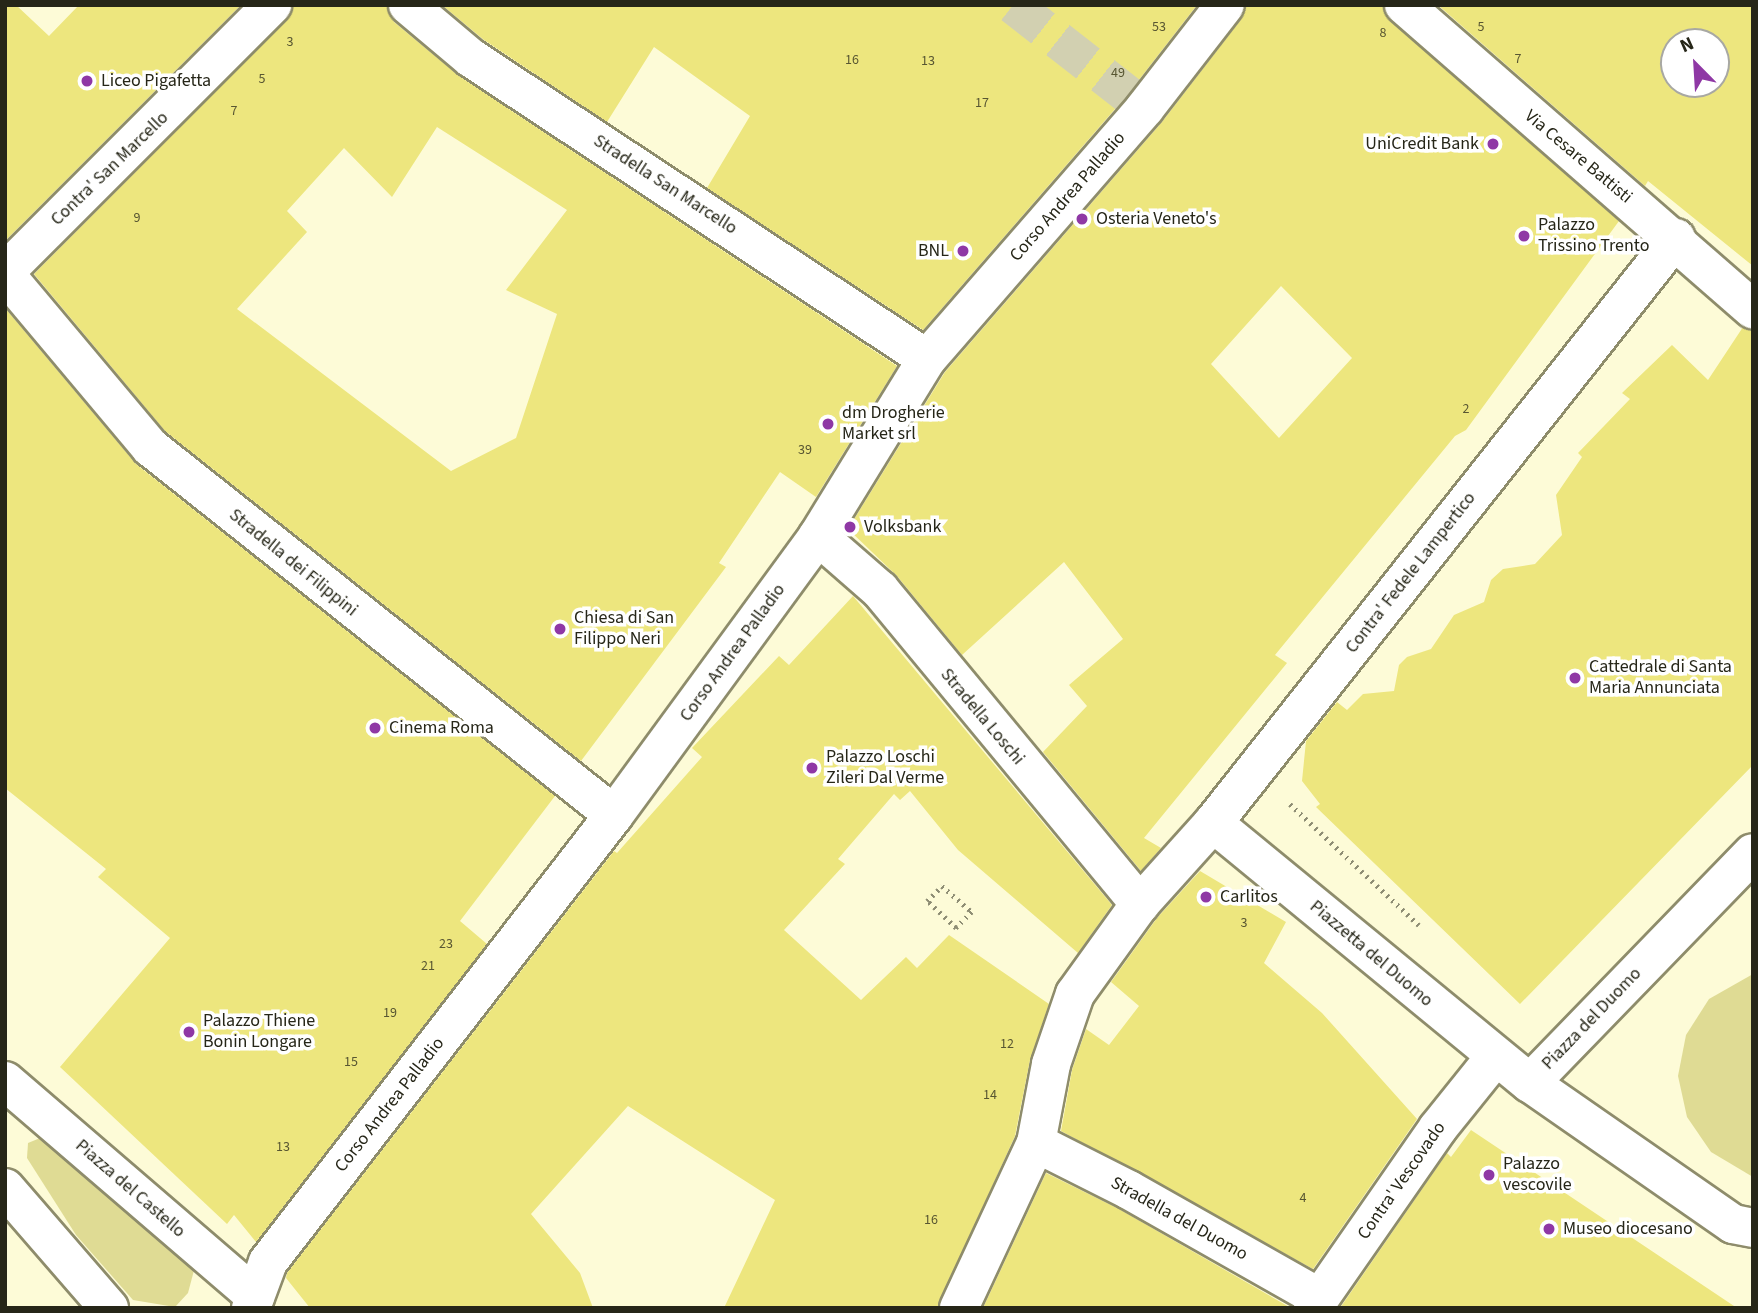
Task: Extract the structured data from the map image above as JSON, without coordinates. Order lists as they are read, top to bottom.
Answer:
{
  "streets": {
    "street": [
      "Via Cesare Battisti",
      "Contra' San Marcello",
      "Stradella San Marcello",
      "Corso Andrea Palladio",
      "Stradella dei Filippini",
      "Contra' Fedele Lampertico",
      "Stradella Loschi",
      "Piazzetta del Duomo",
      "Piazza del Duomo",
      "Contra' Vescovado",
      "Piazza del Castello",
      "Stradella del Duomo"
    ]
  },
  "crossings": [
    ["Via Cesare Battisti", "Contra' Fedele Lampertico"],
    ["Contra' San Marcello", "Stradella dei Filippini"],
    ["Stradella San Marcello", "Corso Andrea Palladio"],
    ["Corso Andrea Palladio", "Stradella dei Filippini"],
    ["Corso Andrea Palladio", "Stradella Loschi"],
    ["Corso Andrea Palladio", "Piazza del Castello"],
    ["Contra' Fedele Lampertico", "Stradella Loschi"],
    ["Contra' Fedele Lampertico", "Piazzetta del Duomo"],
    ["Contra' Fedele Lampertico", "Stradella del Duomo"],
    ["Piazzetta del Duomo", "Piazza del Duomo"],
    ["Piazzetta del Duomo", "Contra' Vescovado"],
    ["Contra' Vescovado", "Stradella del Duomo"]
  ],
  "places": [
    "Liceo Pigafetta",
    "UniCredit Bank",
    "Osteria Veneto's",
    "Palazzo Trissino Trento",
    "BNL",
    "dm Drogherie Market srl",
    "Volksbank",
    "Chiesa di San Filippo Neri",
    "Cattedrale di Santa Maria Annunciata",
    "Cinema Roma",
    "Palazzo Loschi Zileri Dal Verme",
    "Carlitos",
    "Palazzo Thiene Bonin Longare",
    "Palazzo vescovile",
    "Museo diocesano"
  ],
  "house_numbers": [
    "53",
    "5",
    "8",
    "3",
    "7",
    "16",
    "13",
    "49",
    "5",
    "17",
    "7",
    "9",
    "2",
    "39",
    "3",
    "23",
    "21",
    "19",
    "12",
    "15",
    "14",
    "13",
    "4",
    "16"
  ],
  "north": "top left"
}
